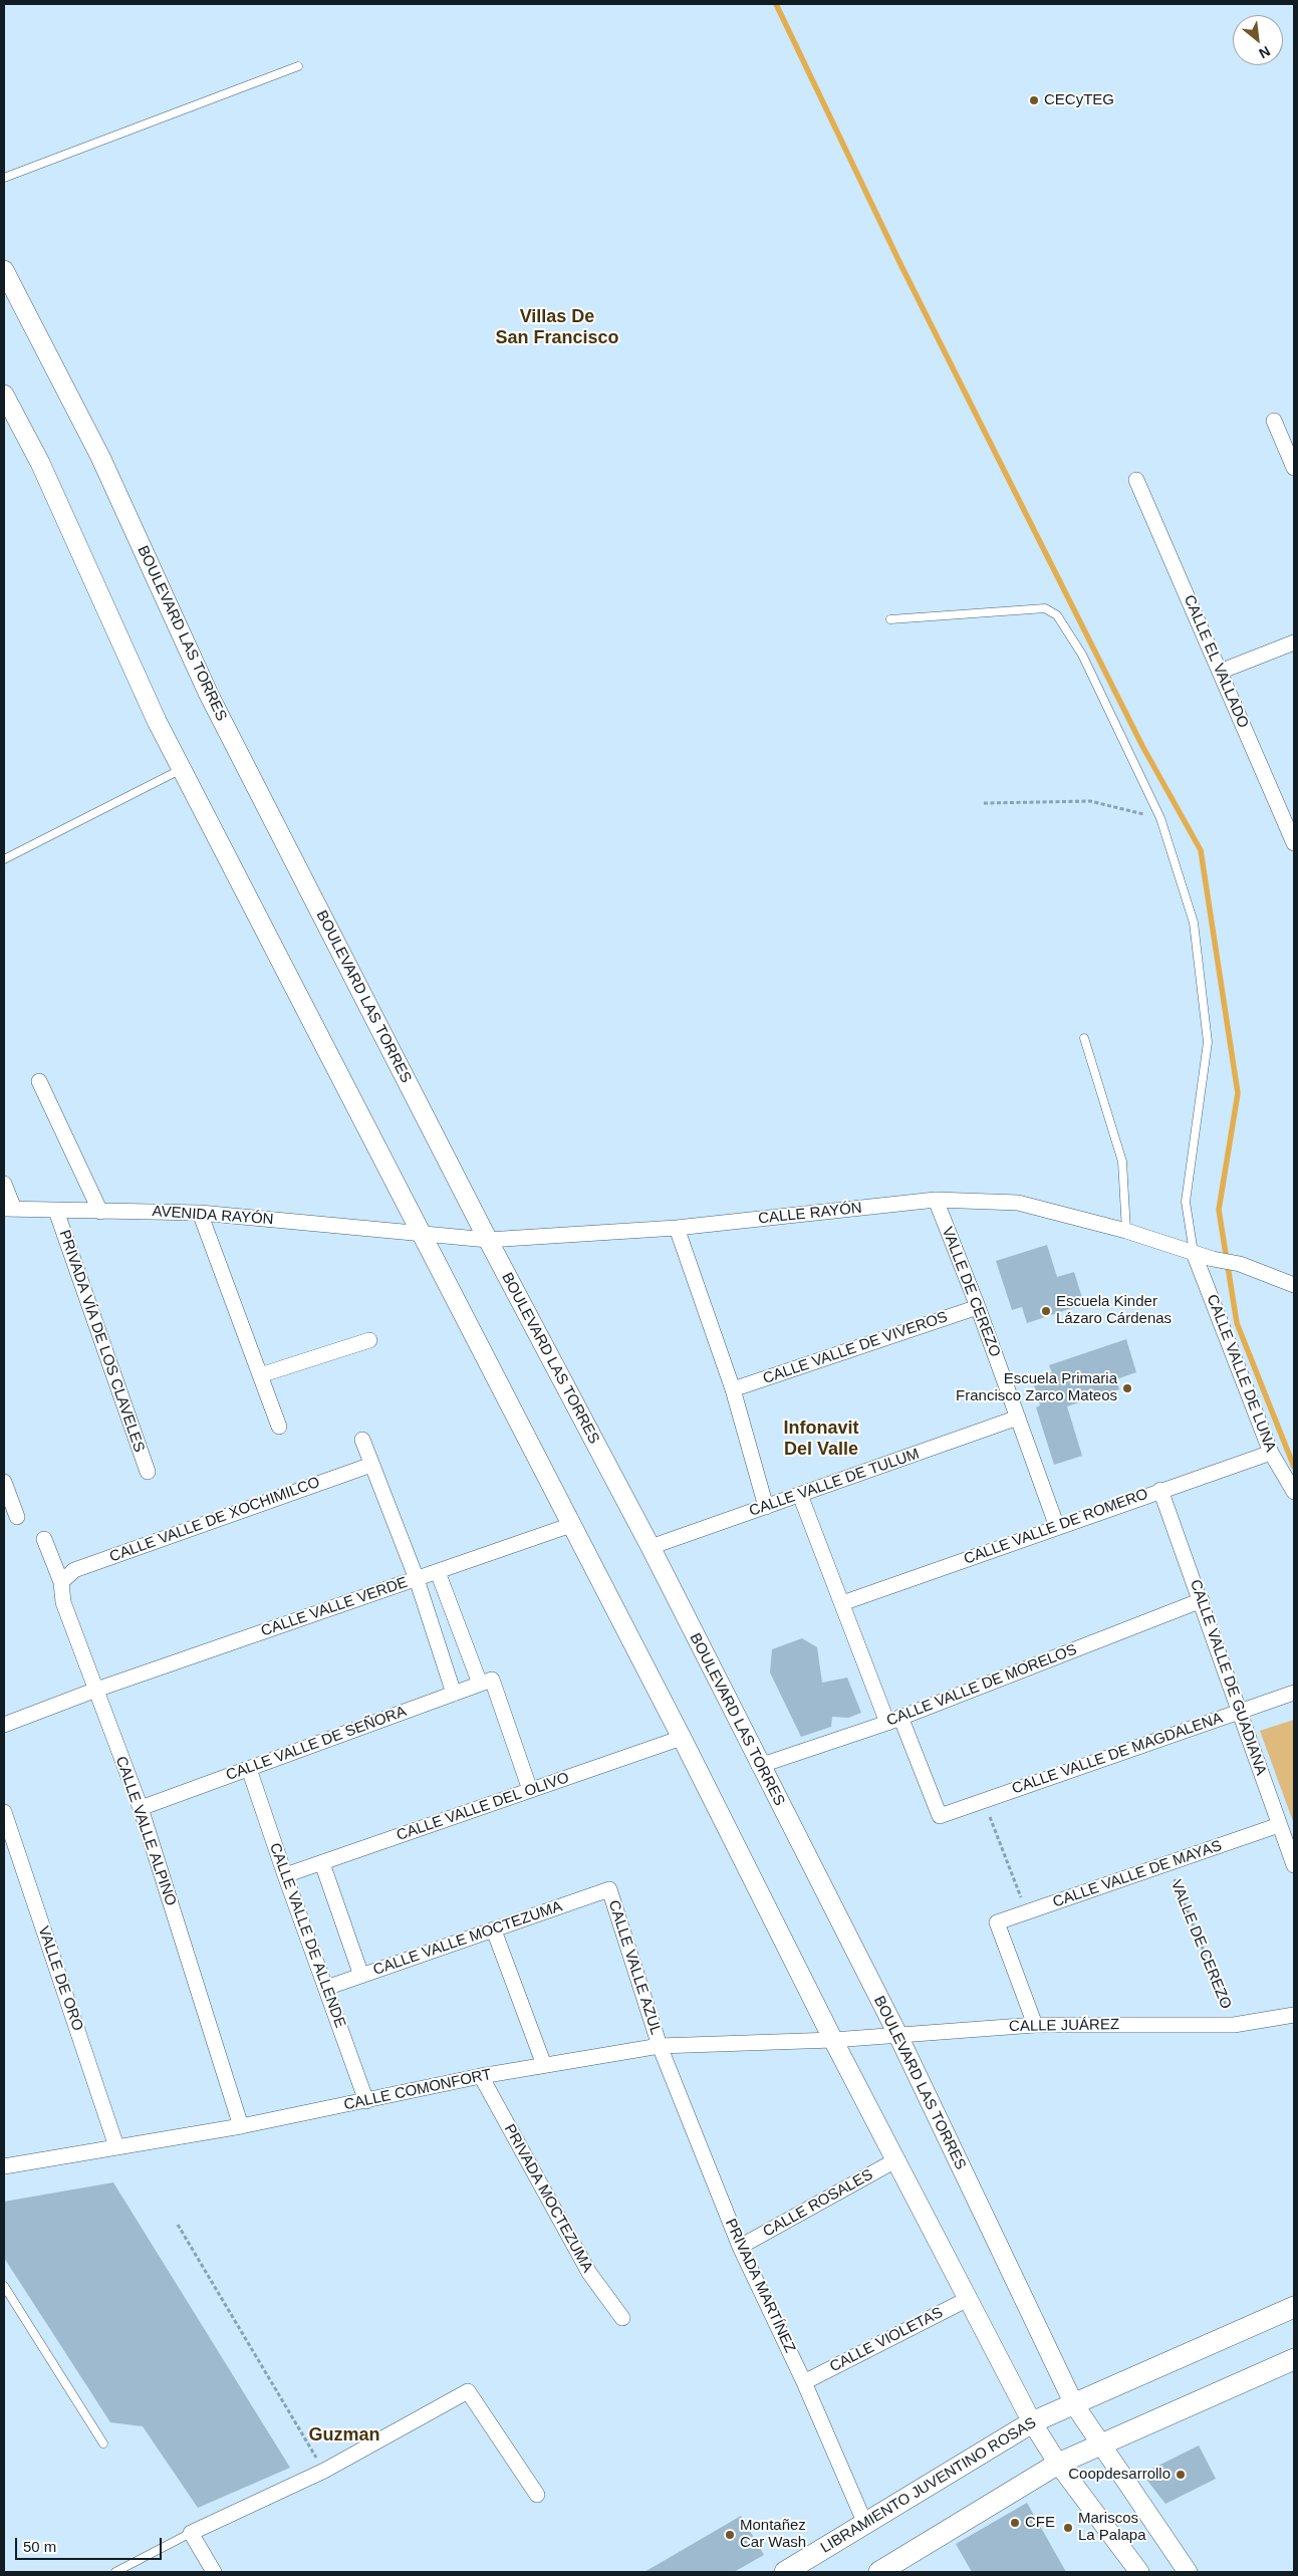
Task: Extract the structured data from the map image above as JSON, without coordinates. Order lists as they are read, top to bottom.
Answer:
{
  "streets": {
    "main road": ["LIBRAMIENTO JUVENTINO ROSAS"],
    "street": [
      "BOULEVARD LAS TORRES",
      "CALLE EL VALLADO",
      "CALLE RAYÓN",
      "AVENIDA RAYÓN",
      "VALLE DE CEREZO",
      "PRIVADA VÍA DE LOS CLAVELES",
      "CALLE VALLE DE VIVEROS",
      "CALLE VALLE DE LUNA",
      "CALLE VALLE DE TULUM",
      "CALLE VALLE DE XOCHIMILCO",
      "CALLE VALLE DE ROMERO",
      "CALLE VALLE VERDE",
      "CALLE VALLE DE GUADIANA",
      "CALLE VALLE DE MORELOS",
      "CALLE VALLE DE SEÑORA",
      "CALLE VALLE DE MAGDALENA",
      "CALLE VALLE DEL OLIVO",
      "CALLE VALLE ALPINO",
      "CALLE VALLE DE MAYAS",
      "CALLE VALLE DE ALLENDE",
      "CALLE VALLE MOCTEZUMA",
      "CALLE VALLE AZUL",
      "VALLE DE ORO",
      "CALLE JUÁREZ",
      "CALLE COMONFORT",
      "PRIVADA MOCTEZUMA",
      "CALLE ROSALES",
      "PRIVADA MARTÍNEZ",
      "CALLE VIOLETAS"
    ]
  },
  "crossings": [
    ["BOULEVARD LAS TORRES", "CALLE RAYÓN"],
    ["BOULEVARD LAS TORRES", "CALLE VALLE DE TULUM"],
    ["BOULEVARD LAS TORRES", "CALLE VALLE DE MORELOS"],
    ["BOULEVARD LAS TORRES", "CALLE JUÁREZ"],
    ["BOULEVARD LAS TORRES", "LIBRAMIENTO JUVENTINO ROSAS"],
    ["CALLE RAYÓN", "AVENIDA RAYÓN"],
    ["CALLE RAYÓN", "VALLE DE CEREZO"],
    ["CALLE RAYÓN", "CALLE VALLE DE LUNA"],
    ["AVENIDA RAYÓN", "PRIVADA VÍA DE LOS CLAVELES"],
    ["VALLE DE CEREZO", "CALLE VALLE DE VIVEROS"],
    ["VALLE DE CEREZO", "CALLE VALLE DE TULUM"],
    ["VALLE DE CEREZO", "CALLE VALLE DE ROMERO"],
    ["VALLE DE CEREZO", "CALLE VALLE DE MAYAS"],
    ["VALLE DE CEREZO", "CALLE JUÁREZ"],
    ["CALLE VALLE DE LUNA", "CALLE VALLE DE ROMERO"],
    ["CALLE VALLE DE XOCHIMILCO", "CALLE VALLE ALPINO"],
    ["CALLE VALLE DE ROMERO", "CALLE VALLE DE GUADIANA"],
    ["CALLE VALLE VERDE", "CALLE VALLE ALPINO"],
    ["CALLE VALLE DE GUADIANA", "CALLE VALLE DE MORELOS"],
    ["CALLE VALLE DE GUADIANA", "CALLE VALLE DE MAGDALENA"],
    ["CALLE VALLE DE GUADIANA", "CALLE VALLE DE MAYAS"],
    ["CALLE VALLE DE MORELOS", "CALLE VALLE DE MAGDALENA"],
    ["CALLE VALLE DE SEÑORA", "CALLE VALLE ALPINO"],
    ["CALLE VALLE DE SEÑORA", "CALLE VALLE DE ALLENDE"],
    ["CALLE VALLE DEL OLIVO", "CALLE VALLE DE ALLENDE"],
    ["CALLE VALLE ALPINO", "CALLE COMONFORT"],
    ["CALLE VALLE DE MAYAS", "CALLE JUÁREZ"],
    ["CALLE VALLE DE ALLENDE", "CALLE VALLE MOCTEZUMA"],
    ["CALLE VALLE DE ALLENDE", "CALLE COMONFORT"],
    ["CALLE VALLE MOCTEZUMA", "CALLE VALLE AZUL"],
    ["CALLE VALLE AZUL", "CALLE COMONFORT"],
    ["CALLE VALLE AZUL", "PRIVADA MARTÍNEZ"],
    ["VALLE DE ORO", "CALLE COMONFORT"],
    ["CALLE JUÁREZ", "CALLE COMONFORT"],
    ["CALLE COMONFORT", "PRIVADA MOCTEZUMA"],
    ["CALLE COMONFORT", "PRIVADA MARTÍNEZ"],
    ["CALLE ROSALES", "PRIVADA MARTÍNEZ"],
    ["PRIVADA MARTÍNEZ", "CALLE VIOLETAS"],
    ["PRIVADA MARTÍNEZ", "LIBRAMIENTO JUVENTINO ROSAS"]
  ],
  "districts": ["Villas De San Francisco", "Infonavit Del Valle", "Guzman"],
  "places": [
    "CECyTEG",
    "Escuela Kinder Lázaro Cárdenas",
    "Escuela Primaria Francisco Zarco Mateos",
    "Coopdesarrollo",
    "CFE",
    "Mariscos La Palapa",
    "Montañez Car Wash"
  ],
  "scale_bar": "50 m",
  "north": "bottom right"
}
